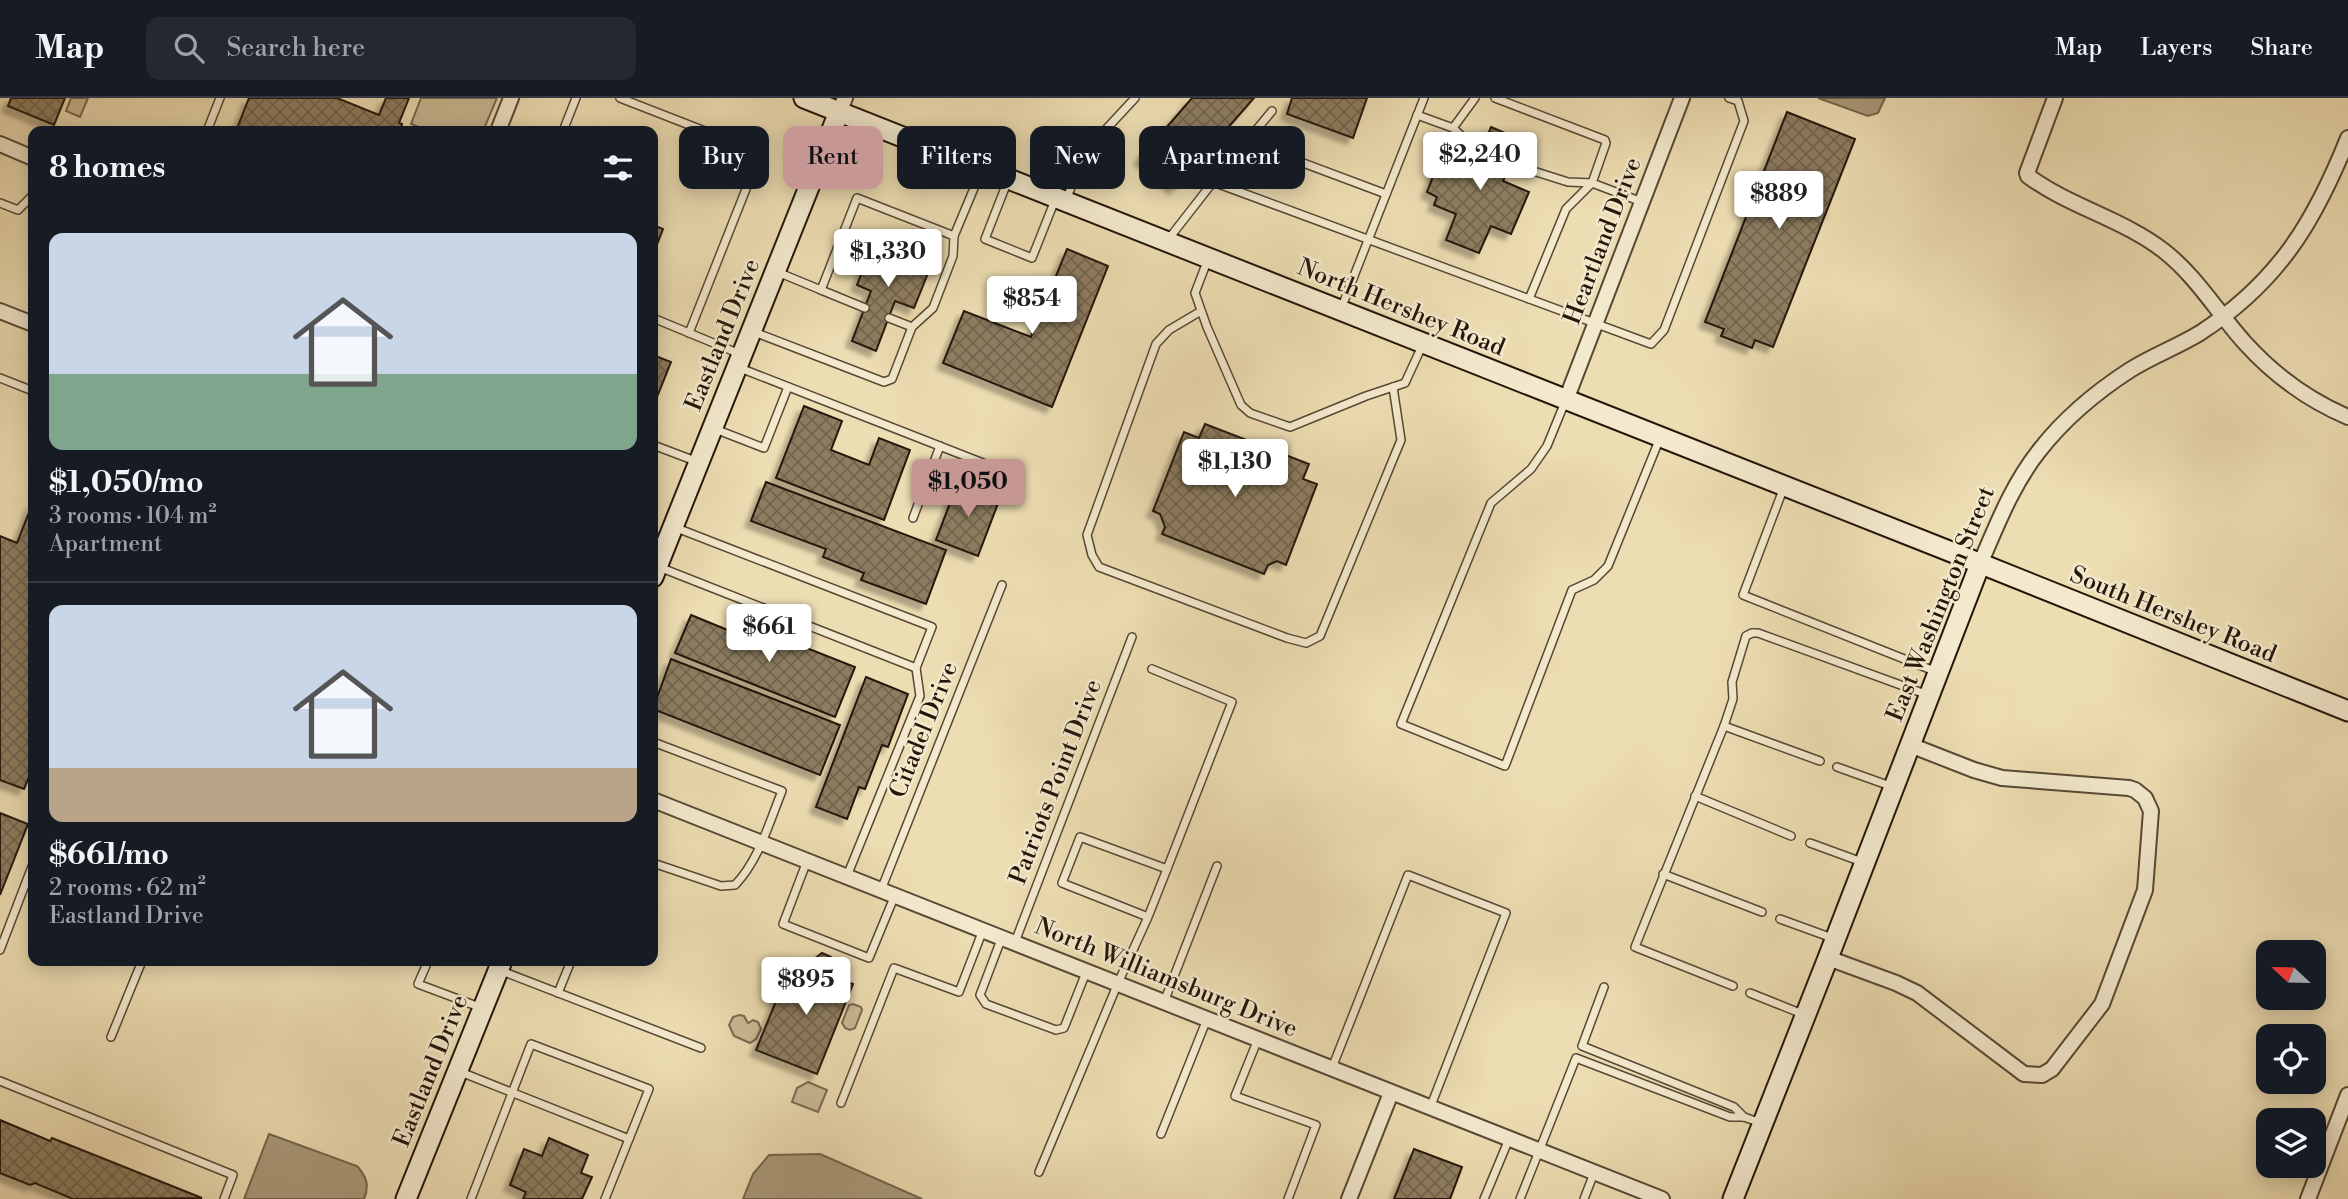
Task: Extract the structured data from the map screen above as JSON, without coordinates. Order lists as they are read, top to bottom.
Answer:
{
  "streets": {
    "main road": [
      "North Hershey Road",
      "Eastland Drive",
      "East Washington Street",
      "South Hershey Road"
    ],
    "street": ["Heartland Drive", "North Williamsburg Drive"],
    "lane": ["Citadel Drive", "Patriots Point Drive"]
  },
  "crossings": [
    ["Heartland Drive", "North Hershey Road"],
    ["North Hershey Road", "Eastland Drive"],
    ["North Hershey Road", "East Washington Street"],
    ["North Hershey Road", "South Hershey Road"],
    ["East Washington Street", "South Hershey Road"],
    ["Citadel Drive", "North Williamsburg Drive"],
    ["Patriots Point Drive", "North Williamsburg Drive"]
  ],
  "north": "left",
  "page": {
    "header": "Map",
    "search": "Search here",
    "nav": ["Map", "Layers", "Share"],
    "chip": [
      "Buy",
      "Rent",
      "Filters",
      "New",
      "Apartment"
    ],
    "heading": "8 homes",
    "price": [
      "$2,240",
      "$889",
      "$1,330",
      "$854",
      "$1,130",
      "$1,050",
      "$661",
      "$895"
    ],
    "list": [
      {
        "name": "$1,050/mo",
        "note": "3 rooms · 104 m² · Apartment"
      },
      {
        "name": "$661/mo",
        "note": "2 rooms · 62 m² · Eastland Drive"
      }
    ]
  }
}
